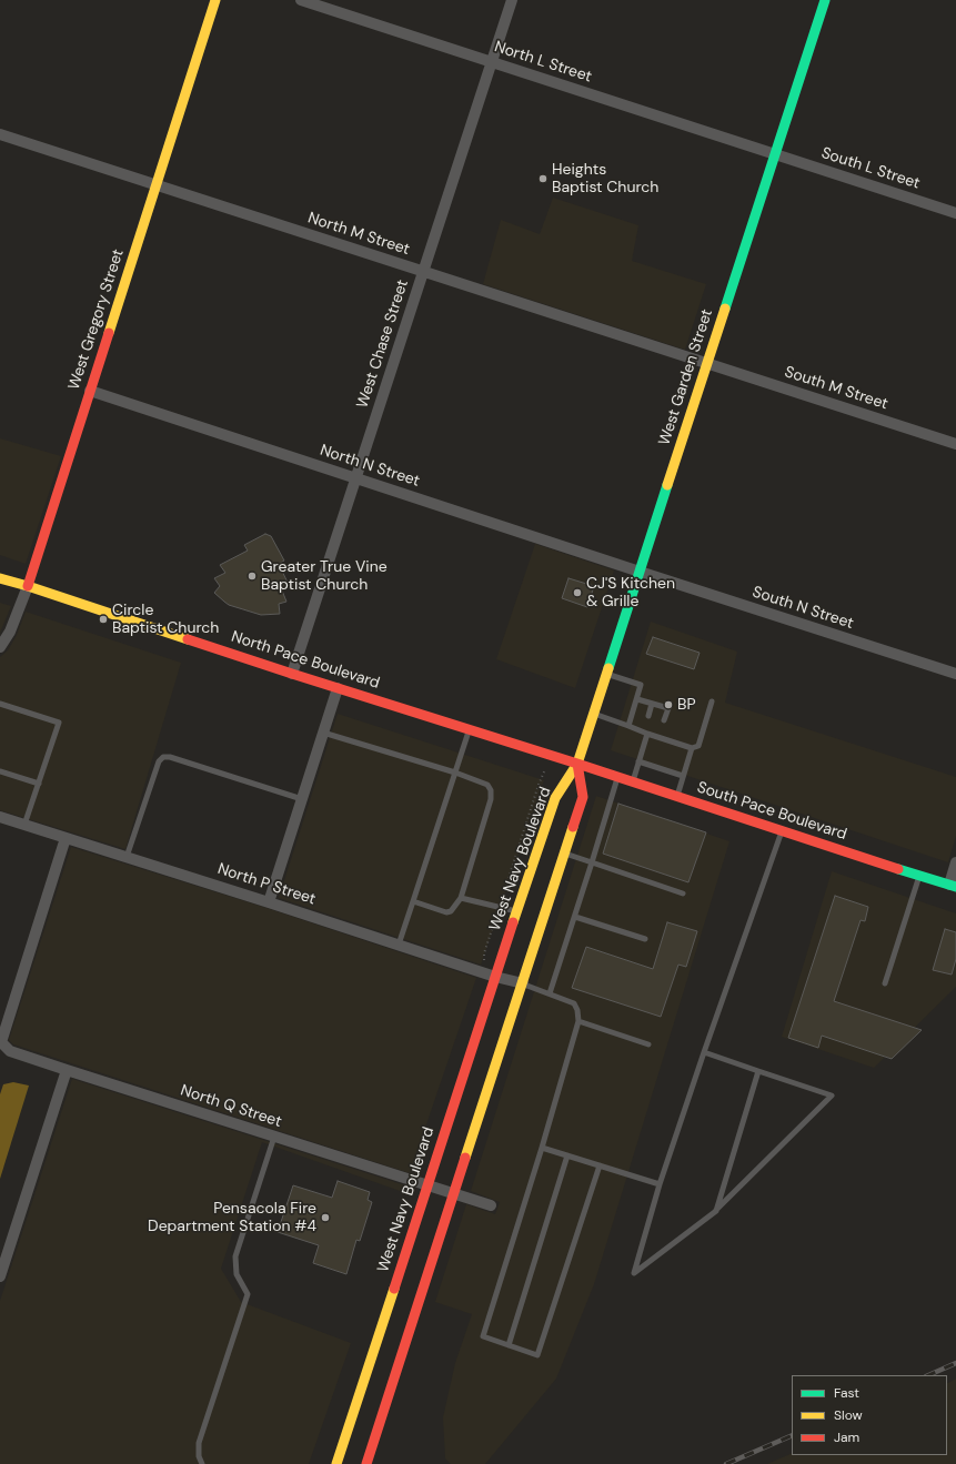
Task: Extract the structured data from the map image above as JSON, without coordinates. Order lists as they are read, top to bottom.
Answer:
{
  "streets": {
    "main road": [
      "West Gregory Street",
      "West Garden Street",
      "North Pace Boulevard",
      "South Pace Boulevard",
      "West Navy Boulevard"
    ],
    "street": [
      "North L Street",
      "South L Street",
      "North M Street",
      "West Chase Street",
      "South M Street",
      "North N Street",
      "South N Street",
      "North P Street",
      "North Q Street"
    ]
  },
  "crossings": [
    ["North L Street", "South L Street"],
    ["North L Street", "West Chase Street"],
    ["North L Street", "West Garden Street"],
    ["South L Street", "West Garden Street"],
    ["North M Street", "West Gregory Street"],
    ["North M Street", "West Chase Street"],
    ["North M Street", "West Garden Street"],
    ["North M Street", "South M Street"],
    ["West Gregory Street", "North N Street"],
    ["West Gregory Street", "North Pace Boulevard"],
    ["West Chase Street", "North N Street"],
    ["West Chase Street", "North Pace Boulevard"],
    ["West Garden Street", "South M Street"],
    ["West Garden Street", "North N Street"],
    ["West Garden Street", "South N Street"],
    ["West Garden Street", "North Pace Boulevard"],
    ["West Garden Street", "South Pace Boulevard"],
    ["West Garden Street", "West Navy Boulevard"],
    ["North N Street", "South N Street"],
    ["North Pace Boulevard", "South Pace Boulevard"],
    ["North Pace Boulevard", "West Navy Boulevard"],
    ["South Pace Boulevard", "West Navy Boulevard"],
    ["West Navy Boulevard", "North P Street"],
    ["West Navy Boulevard", "North Q Street"]
  ],
  "places": [
    "Heights Baptist Church",
    "Greater True Vine Baptist Church",
    "CJ'S Kitchen & Grille",
    "Circle Baptist Church",
    "BP",
    "Pensacola Fire Department Station #4"
  ],
  "legend": ["Fast", "Slow", "Jam"]
}
